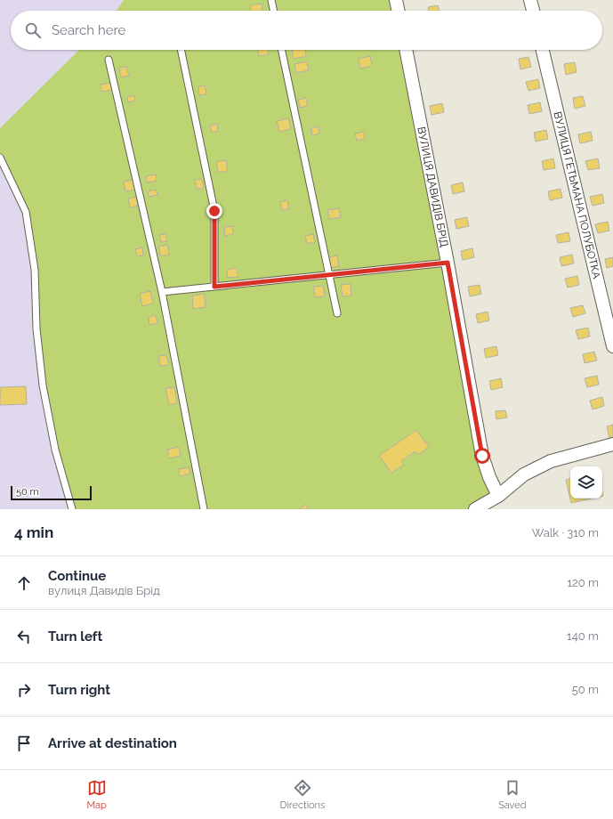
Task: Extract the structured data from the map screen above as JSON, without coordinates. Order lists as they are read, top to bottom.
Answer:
{
  "streets": {
    "street": ["ВУЛИЦЯ ДАВИДІВ БРІД", "ВУЛИЦЯ ГЕТЬМАНА ПОЛУБОТКА"]
  },
  "scale_bar": "50 m",
  "page": {
    "search": "Search here",
    "scale": "50 m",
    "heading": ["4 min", "Walk · 310 m"],
    "list": [
      ["Continue", "вулиця Давидів Брід", "120 m"],
      ["Turn left", "140 m"],
      ["Turn right", "50 m"],
      "Arrive at destination"
    ],
    "nav": ["Map", "Directions", "Saved"]
  }
}
